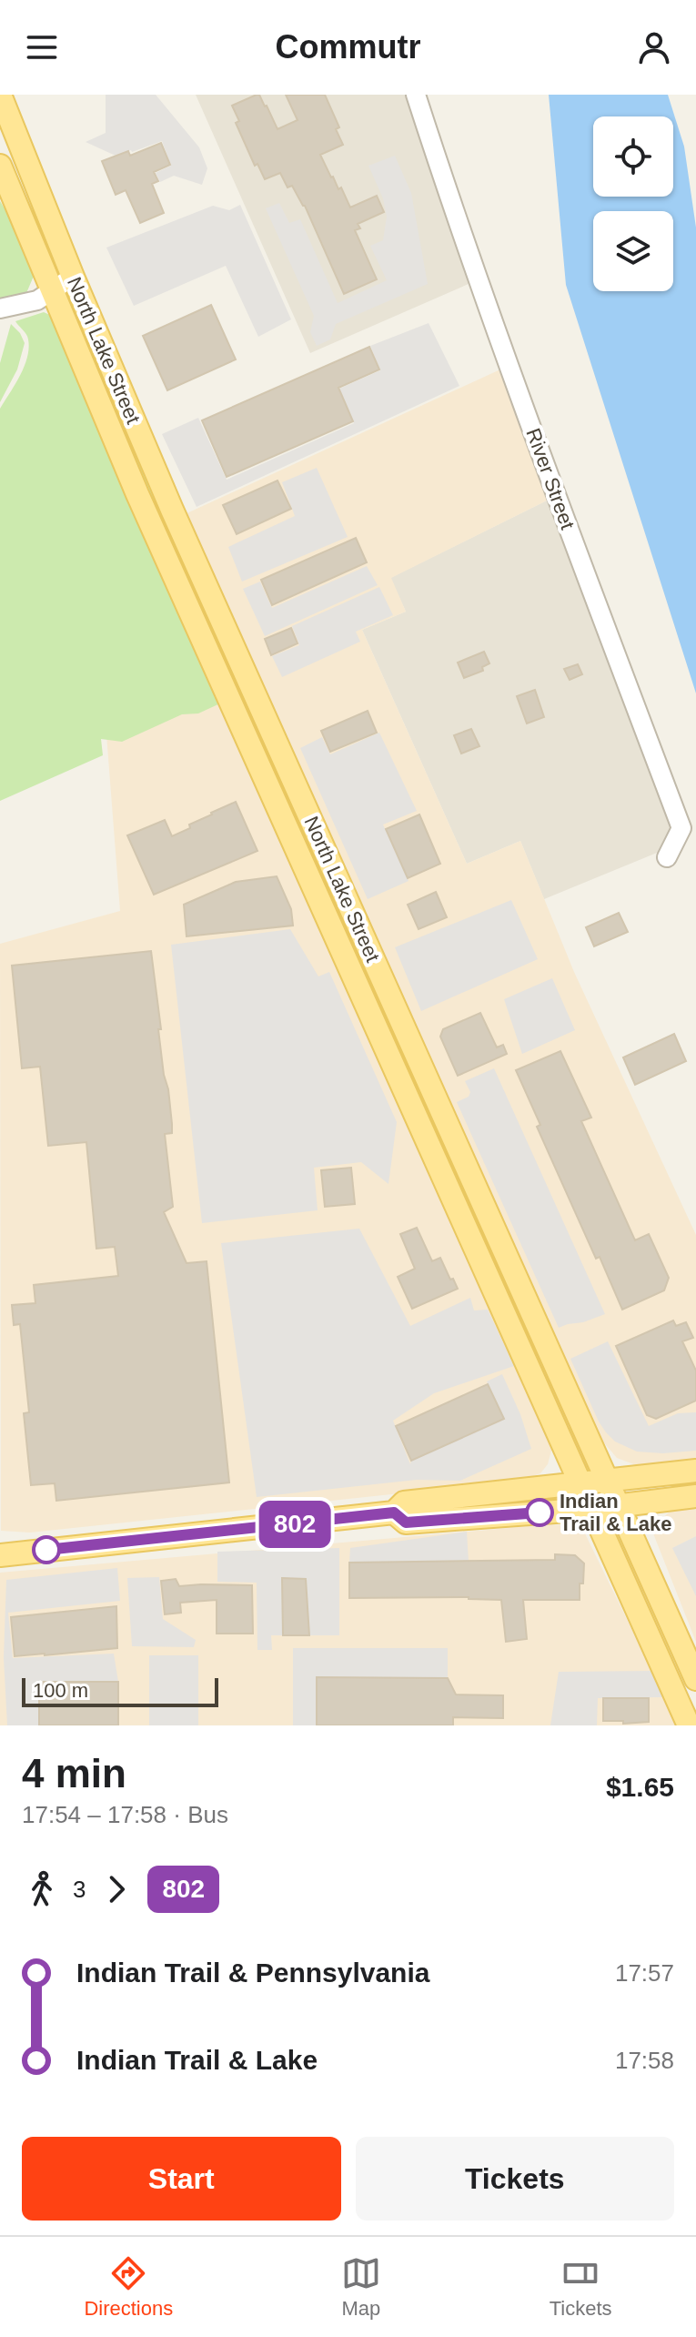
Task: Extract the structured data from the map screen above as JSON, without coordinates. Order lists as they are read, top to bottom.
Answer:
{
  "streets": {
    "main road": ["North Lake Street"],
    "street": ["River Street"]
  },
  "places": ["Indian Trail & Lake"],
  "lines": ["bus line 802"],
  "scale_bar": "100 m",
  "page": {
    "header": "Commutr",
    "on_map": "802",
    "scale": "100 m",
    "heading": ["4 min", "17:54 – 17:58 · Bus", "$1.65"],
    "legs": ["3", "802"],
    "list": [
      {
        "name": "Indian Trail & Pennsylvania",
        "value": "17:57"
      },
      {
        "name": "Indian Trail & Lake",
        "value": "17:58"
      }
    ],
    "buttons": ["Start", "Tickets"],
    "tabs": ["Directions", "Map", "Tickets"]
  }
}
